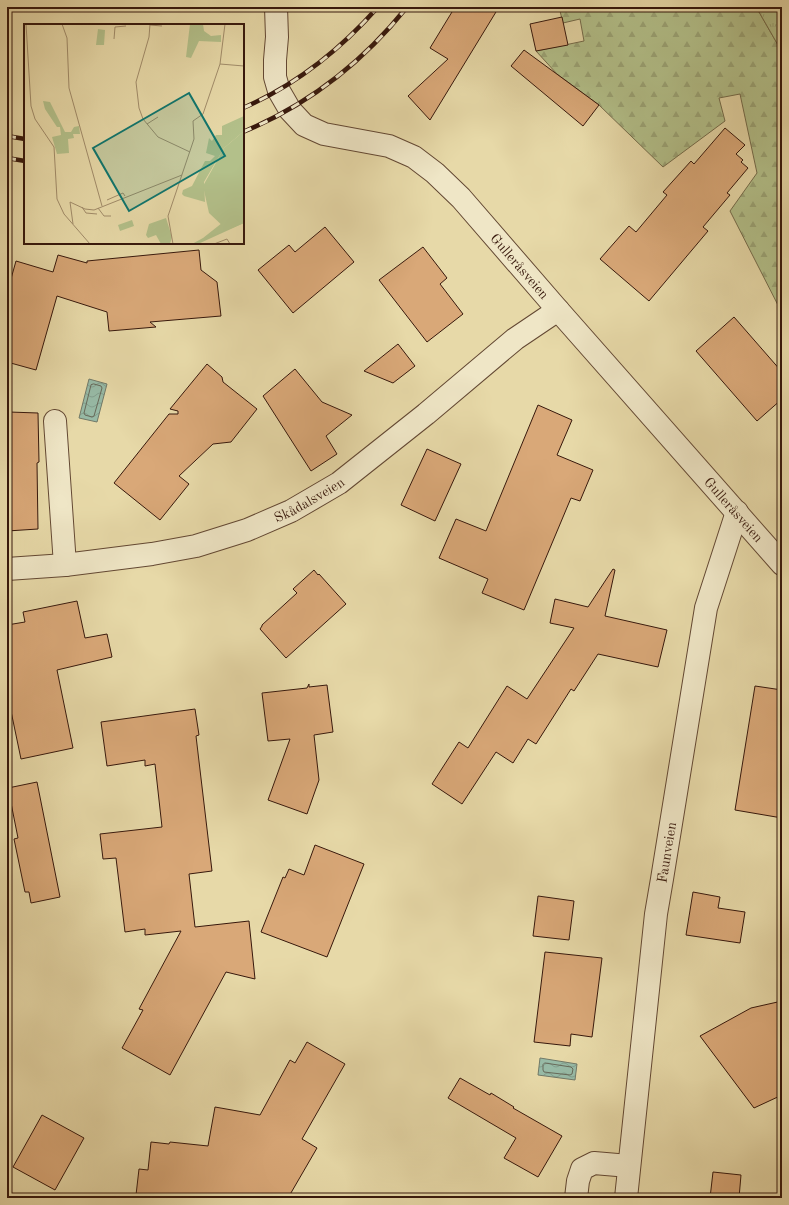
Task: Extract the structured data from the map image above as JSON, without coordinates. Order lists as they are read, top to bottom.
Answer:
{
  "streets": {
    "street": ["Gulleråsveien", "Skådalsveien", "Faunveien"]
  },
  "crossings": [
    ["Gulleråsveien", "Skådalsveien"],
    ["Gulleråsveien", "Faunveien"]
  ]
}
